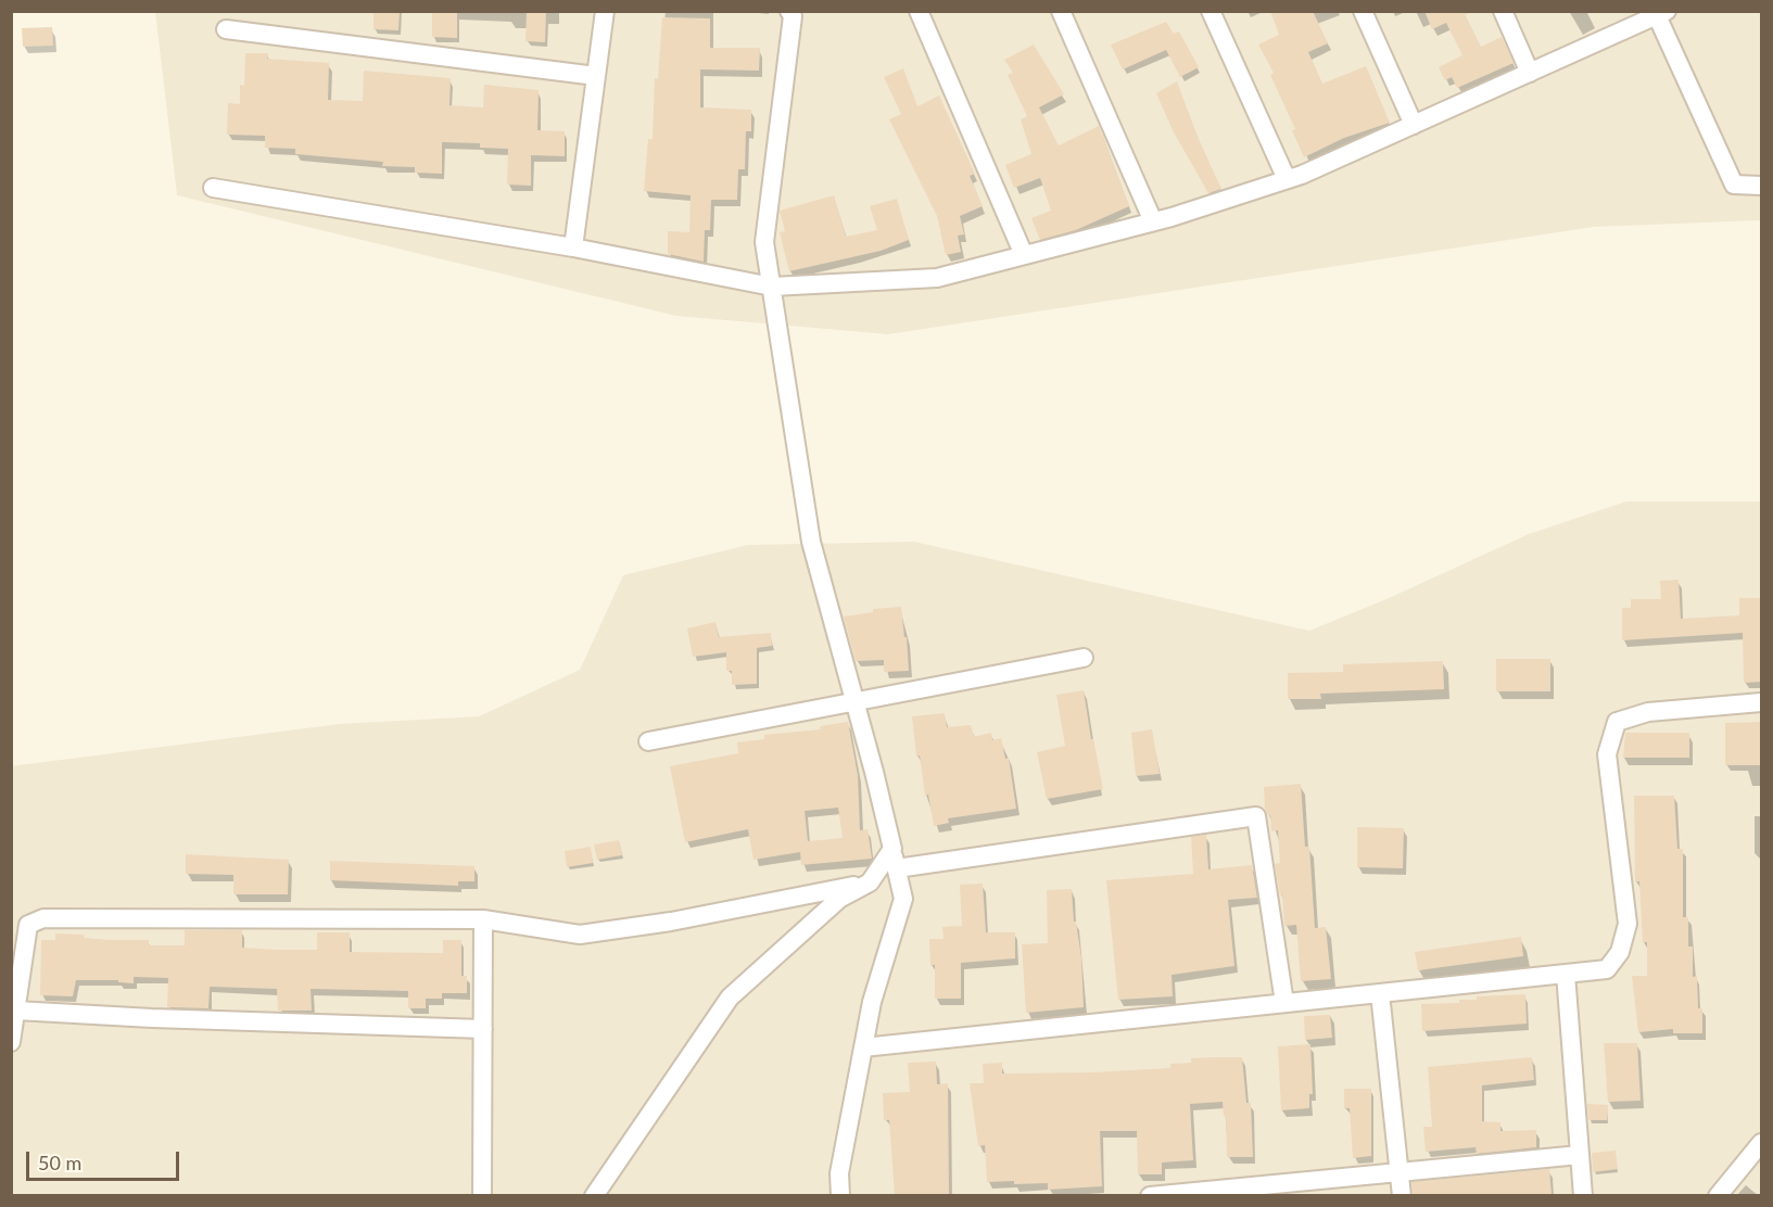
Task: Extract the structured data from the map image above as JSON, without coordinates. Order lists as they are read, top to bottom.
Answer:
{
  "scale_bar": "50 m"
}
